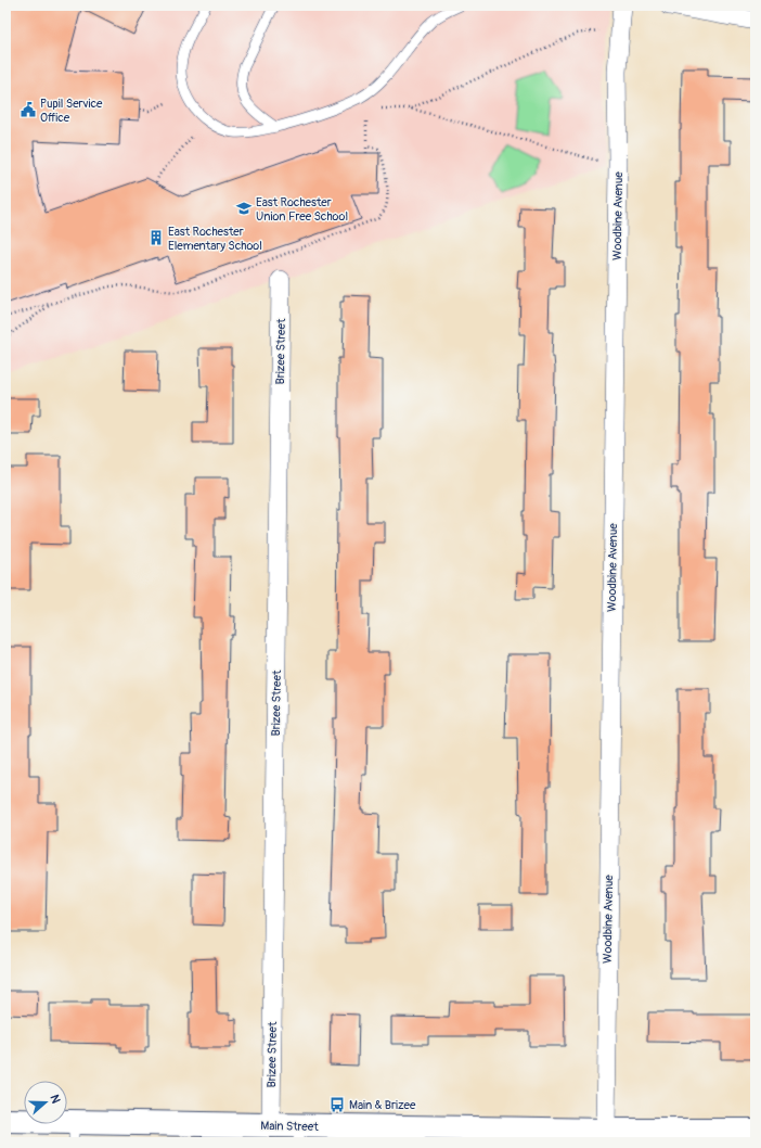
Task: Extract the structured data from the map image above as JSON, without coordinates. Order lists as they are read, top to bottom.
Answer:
{
  "streets": {
    "street": ["Woodbine Avenue", "Brizee Street", "Main Street"]
  },
  "crossings": [
    ["Woodbine Avenue", "Main Street"],
    ["Brizee Street", "Main Street"]
  ],
  "places": {
    "public building": ["Pupil Service Office"],
    "school or university": ["East Rochester Union Free School"],
    "building": ["East Rochester Elementary School"],
    "bus stop": ["Main & Brizee"]
  },
  "north": "right"
}
